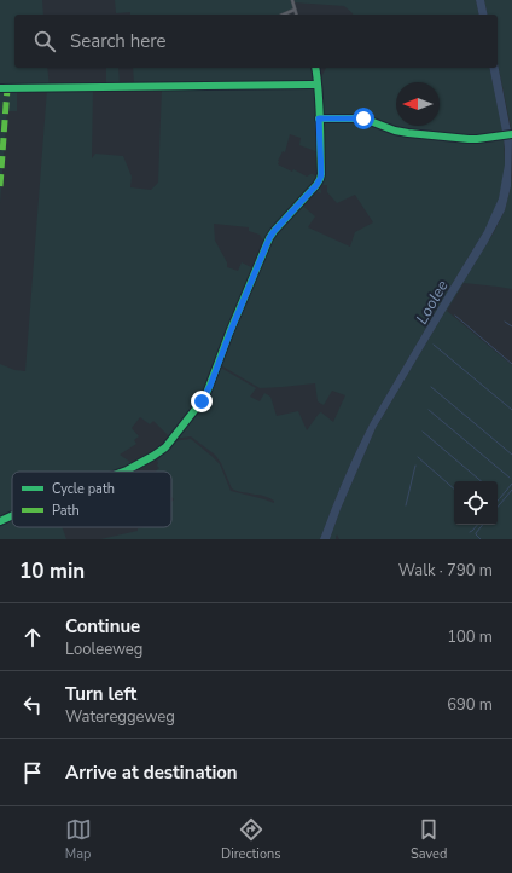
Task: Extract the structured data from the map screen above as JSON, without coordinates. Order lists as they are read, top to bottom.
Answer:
{
  "water": ["Loolee"],
  "legend": ["Cycle path", "Path"],
  "north": "left",
  "page": {
    "search": "Search here",
    "heading": ["10 min", "Walk · 790 m"],
    "list": [
      ["Continue", "Looleeweg", "100 m"],
      ["Turn left", "Watereggeweg", "690 m"],
      "Arrive at destination"
    ],
    "nav": ["Map", "Directions", "Saved"]
  }
}
